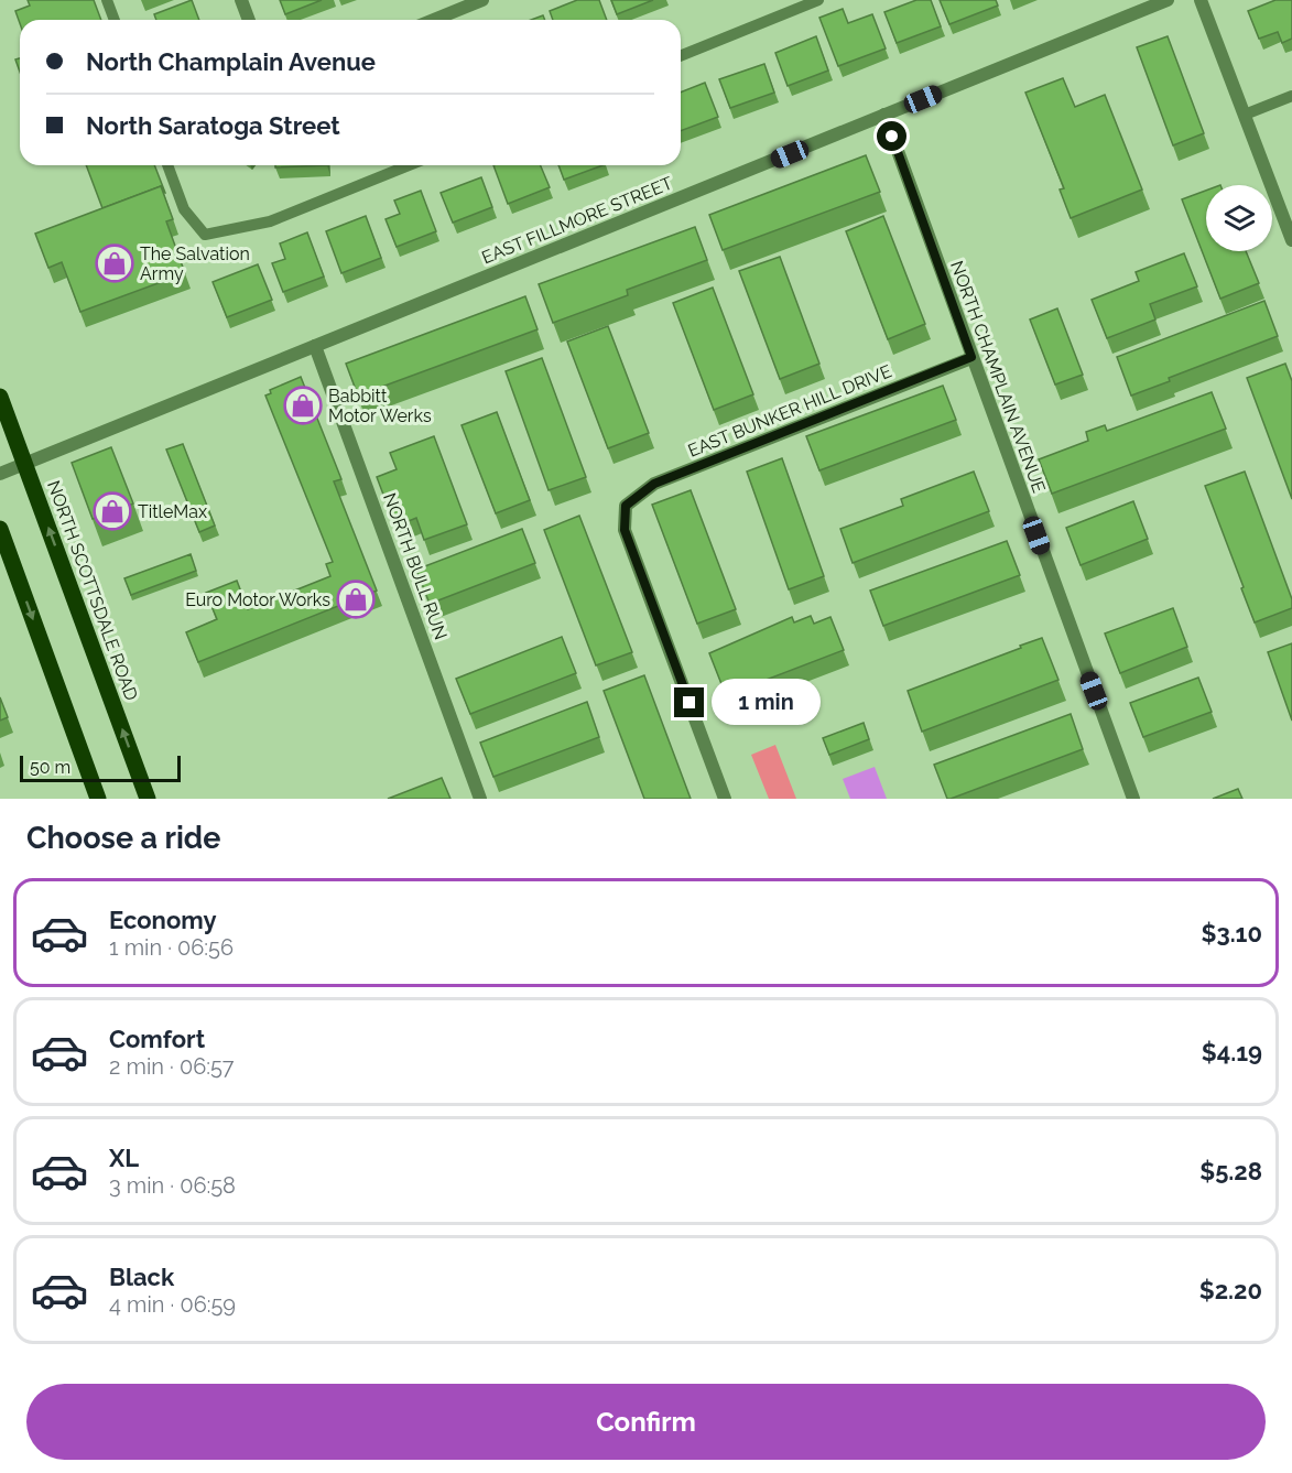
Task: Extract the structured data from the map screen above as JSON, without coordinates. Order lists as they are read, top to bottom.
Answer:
{
  "streets": {
    "main road": ["NORTH SCOTTSDALE ROAD"],
    "street": [
      "EAST FILLMORE STREET",
      "NORTH CHAMPLAIN AVENUE",
      "EAST BUNKER HILL DRIVE",
      "NORTH BULL RUN"
    ]
  },
  "crossings": [
    ["EAST FILLMORE STREET", "NORTH CHAMPLAIN AVENUE"],
    ["EAST FILLMORE STREET", "NORTH BULL RUN"],
    ["EAST FILLMORE STREET", "NORTH SCOTTSDALE ROAD"],
    ["NORTH CHAMPLAIN AVENUE", "EAST BUNKER HILL DRIVE"]
  ],
  "places": {
    "shop": [
      "The Salvation Army",
      "Babbitt Motor Werks",
      "TitleMax",
      "Euro Motor Works"
    ]
  },
  "scale_bar": "50 m",
  "page": {
    "banner": ["North Champlain Avenue", "North Saratoga Street"],
    "bubble": "1 min",
    "scale": "50 m",
    "heading": "Choose a ride",
    "list": [
      {
        "name": "Economy",
        "note": "1 min · 06:56",
        "value": "$3.10"
      },
      {
        "name": "Comfort",
        "note": "2 min · 06:57",
        "value": "$4.19"
      },
      {
        "name": "XL",
        "note": "3 min · 06:58",
        "value": "$5.28"
      },
      {
        "name": "Black",
        "note": "4 min · 06:59",
        "value": "$2.20"
      }
    ],
    "buttons": "Confirm"
  }
}
